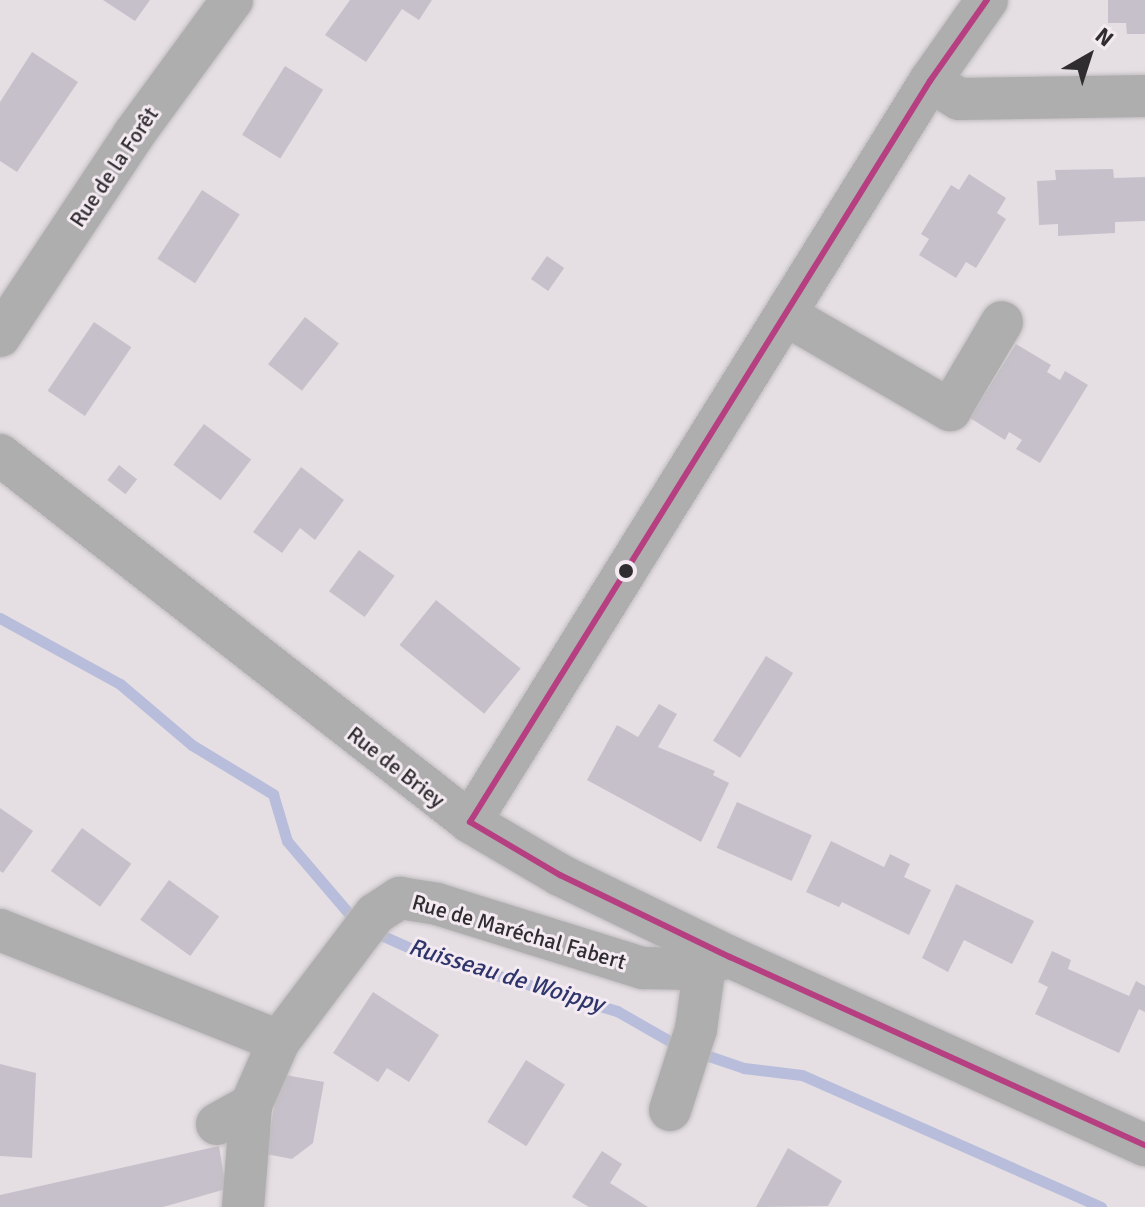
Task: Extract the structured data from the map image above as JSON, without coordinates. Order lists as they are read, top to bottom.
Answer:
{
  "streets": {
    "street": ["Rue de la Forêt", "Rue de Briey", "Rue de Maréchal Fabert"]
  },
  "crossings": [
    ["Rue de Briey", "Rue de Maréchal Fabert"]
  ],
  "water": ["Ruisseau de Woippy"],
  "north": "top right"
}
